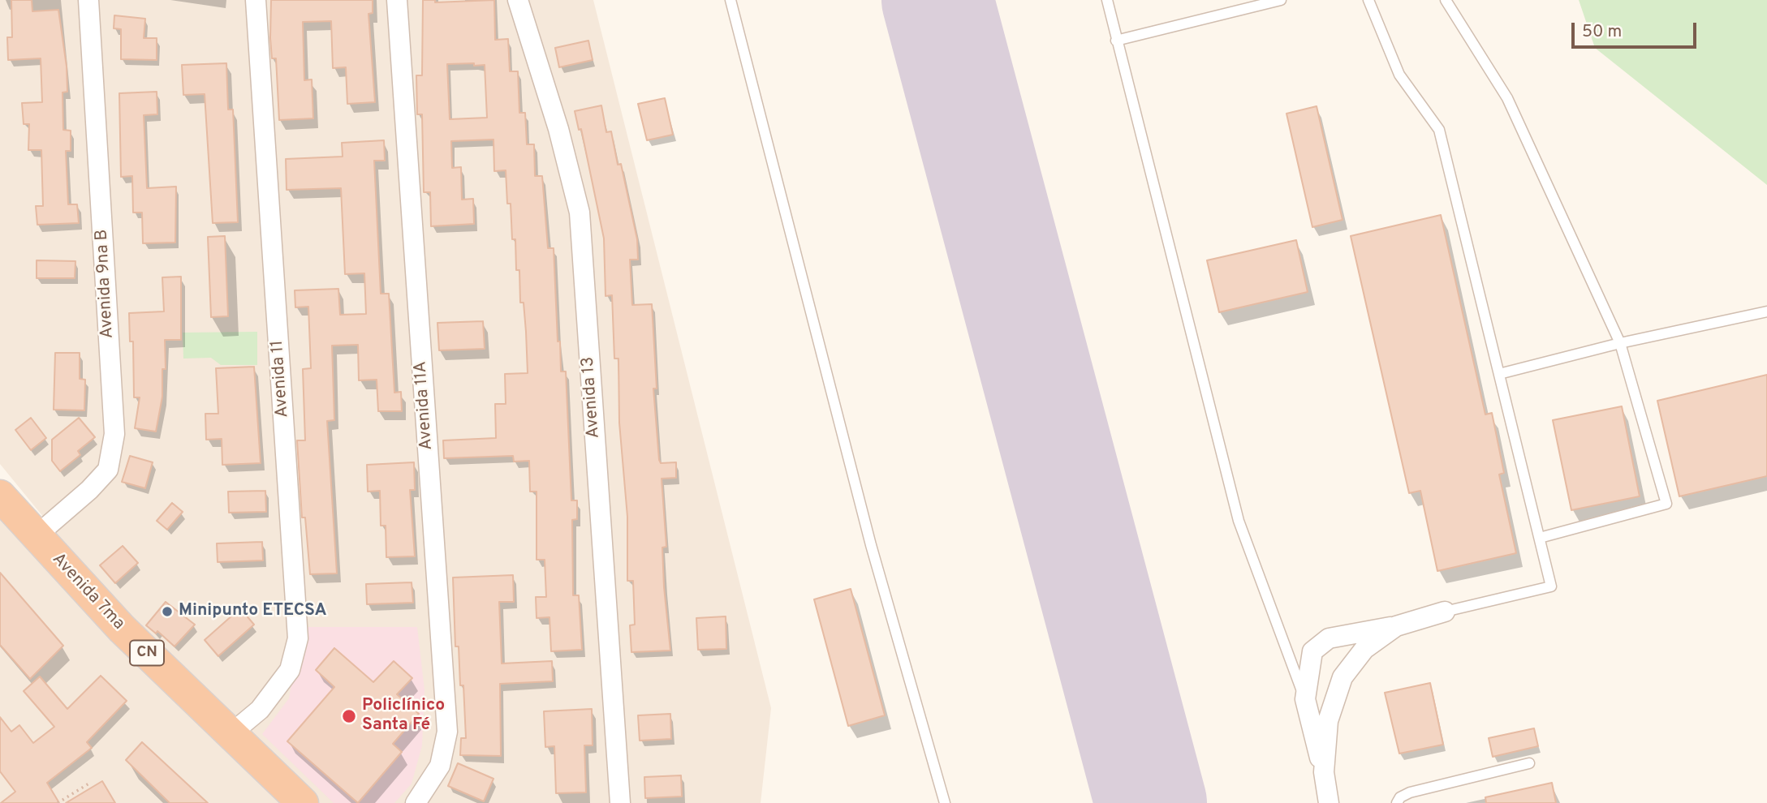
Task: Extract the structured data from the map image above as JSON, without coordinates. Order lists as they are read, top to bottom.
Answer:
{
  "streets": {
    "highway": ["Avenida 7ma", "CN"],
    "street": [
      "Avenida 9na B",
      "Avenida 11",
      "Avenida 13",
      "Avenida 11A"
    ]
  },
  "crossings": [
    ["Avenida 9na B", "Avenida 7ma"],
    ["Avenida 11", "Avenida 7ma"]
  ],
  "places": ["Minipunto ETECSA", "Policlínico Santa Fé"],
  "scale_bar": "50 m"
}
